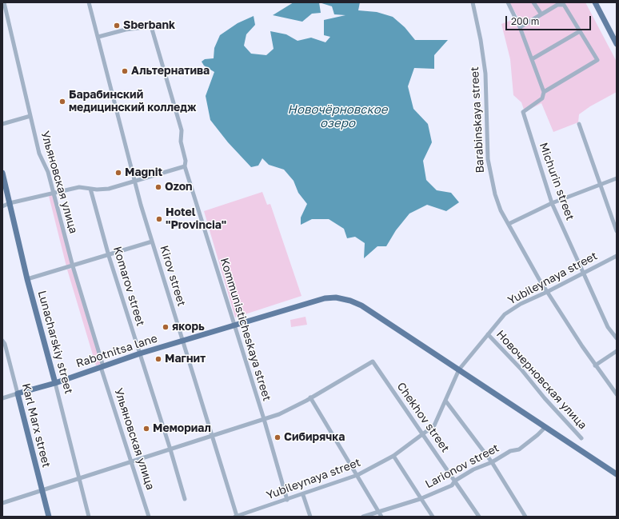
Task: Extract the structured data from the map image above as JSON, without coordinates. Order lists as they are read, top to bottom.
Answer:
{
  "streets": {
    "main road": ["Lunacharskiy street", "Rabotnitsa lane", "Karl Marx street"],
    "street": [
      "Barabinskaya street",
      "Michurin street",
      "Ульяновская улица",
      "Kirov street",
      "Yubileynaya street",
      "Komarov street",
      "Kommunisticheskaya street",
      "Новочерновская улица",
      "Chekhov street",
      "Larionov street"
    ]
  },
  "crossings": [
    ["Barabinskaya street", "Yubileynaya street"],
    ["Michurin street", "Yubileynaya street"],
    ["Ульяновская улица", "Rabotnitsa lane"],
    ["Kirov street", "Yubileynaya street"],
    ["Kirov street", "Kommunisticheskaya street"],
    ["Kirov street", "Rabotnitsa lane"],
    ["Yubileynaya street", "Kommunisticheskaya street"],
    ["Yubileynaya street", "Rabotnitsa lane"],
    ["Yubileynaya street", "Новочерновская улица"],
    ["Yubileynaya street", "Chekhov street"],
    ["Komarov street", "Rabotnitsa lane"],
    ["Kommunisticheskaya street", "Rabotnitsa lane"],
    ["Lunacharskiy street", "Rabotnitsa lane"],
    ["Rabotnitsa lane", "Karl Marx street"],
    ["Rabotnitsa lane", "Larionov street"],
    ["Chekhov street", "Larionov street"]
  ],
  "water": ["Новочёрновское озеро"],
  "places": [
    "Sberbank",
    "Альтернатива",
    "Барабинский медицинский колледж",
    "Magnit",
    "Ozon",
    "Hotel \"Provincia\"",
    "якорь",
    "Магнит",
    "Мемориал",
    "Сибирячка"
  ],
  "scale_bar": "200 m"
}
